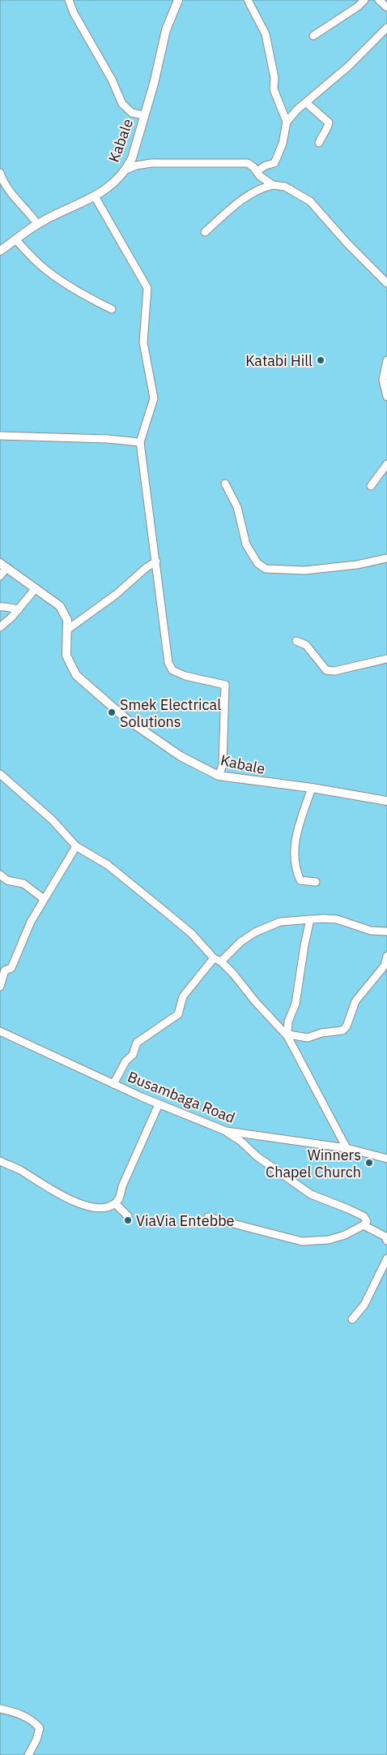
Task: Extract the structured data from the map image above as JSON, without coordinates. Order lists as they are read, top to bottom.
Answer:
{
  "streets": {
    "street": ["Kabale", "Busambaga Road"]
  },
  "places": [
    "Katabi Hill",
    "Smek Electrical Solutions",
    "Winners Chapel Church",
    "ViaVia Entebbe"
  ]
}
